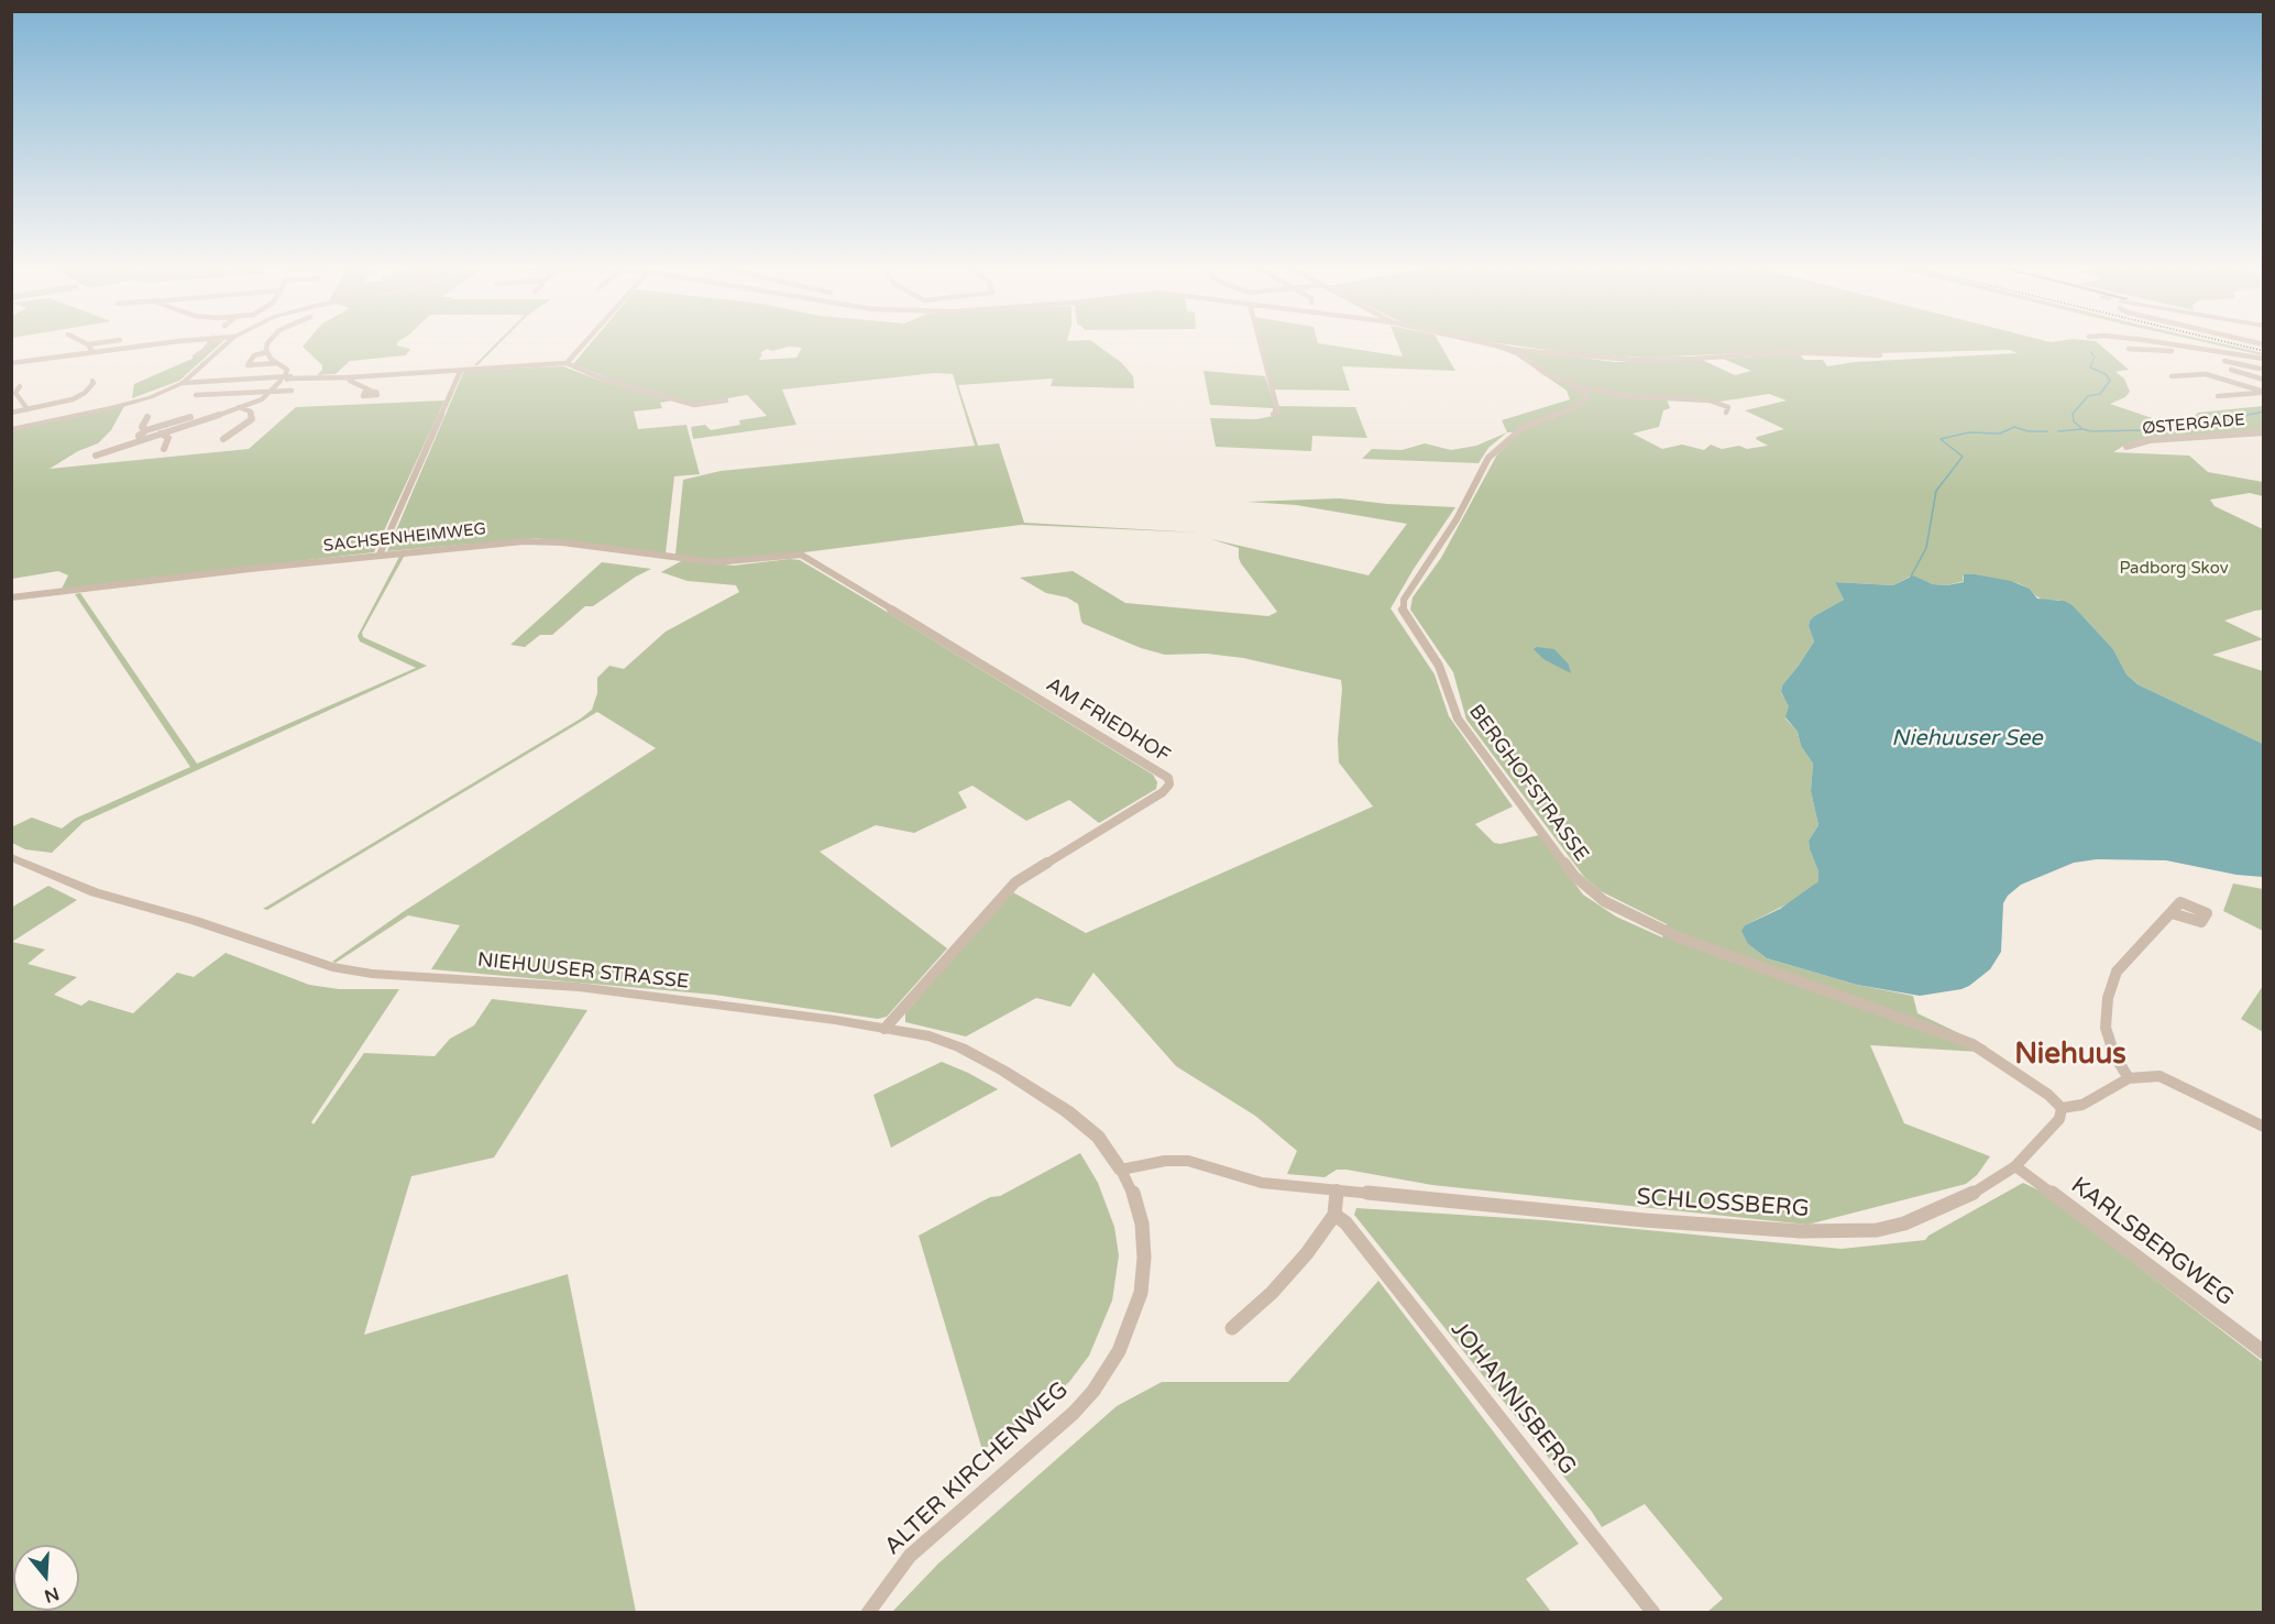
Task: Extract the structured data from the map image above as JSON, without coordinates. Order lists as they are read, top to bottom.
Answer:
{
  "streets": {
    "street": [
      "ØSTERGADE",
      "SACHSENHEIMWEG",
      "AM FRIEDHOF",
      "BERGHOFSTRASSE",
      "NIEHUUSER STRASSE",
      "SCHLOSSBERG",
      "KARLSBERGWEG",
      "JOHANNISBERG",
      "ALTER KIRCHENWEG"
    ]
  },
  "crossings": [
    ["SACHSENHEIMWEG", "AM FRIEDHOF"],
    ["AM FRIEDHOF", "NIEHUUSER STRASSE"],
    ["BERGHOFSTRASSE", "SCHLOSSBERG"],
    ["NIEHUUSER STRASSE", "SCHLOSSBERG"],
    ["NIEHUUSER STRASSE", "ALTER KIRCHENWEG"],
    ["SCHLOSSBERG", "KARLSBERGWEG"],
    ["SCHLOSSBERG", "ALTER KIRCHENWEG"]
  ],
  "districts": ["Niehuus"],
  "water": ["Niehuuser See"],
  "parks": ["Padborg Skov"],
  "north": "bottom"
}
